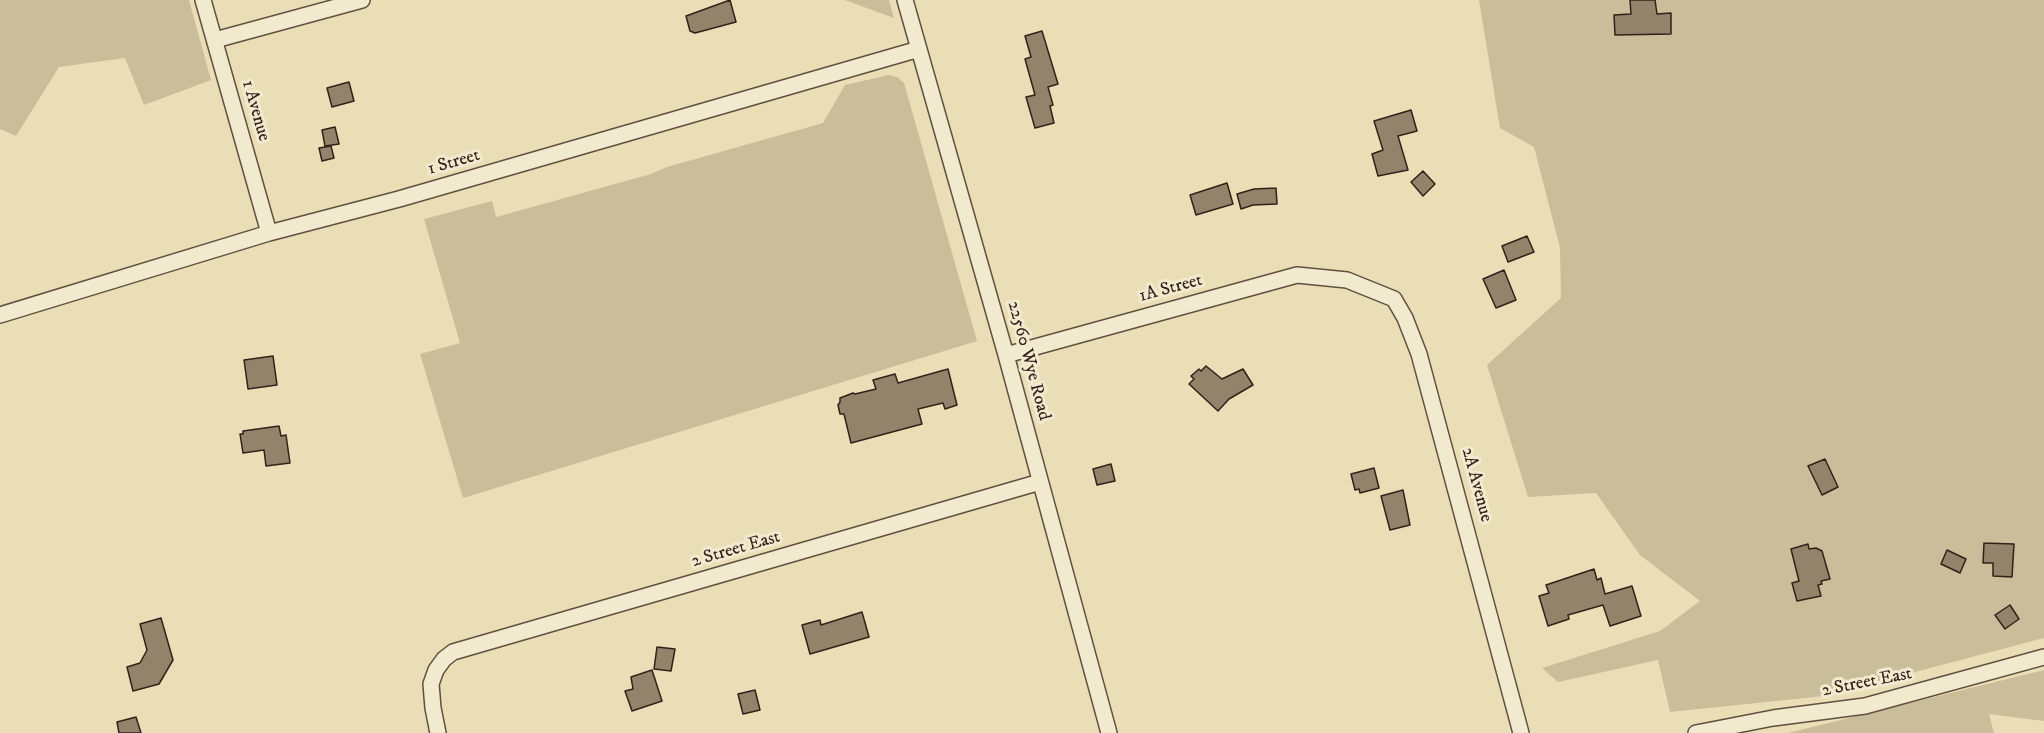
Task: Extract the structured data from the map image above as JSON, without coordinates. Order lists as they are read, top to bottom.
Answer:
{
  "streets": {
    "street": [
      "1 Avenue",
      "1 Street",
      "1A Street",
      "22560 Wye Road",
      "2A Avenue",
      "2 Street East"
    ]
  },
  "crossings": [
    ["1 Avenue", "1 Street"],
    ["1 Street", "22560 Wye Road"],
    ["1A Street", "22560 Wye Road"],
    ["1A Street", "2A Avenue"],
    ["22560 Wye Road", "2 Street East"]
  ]
}
